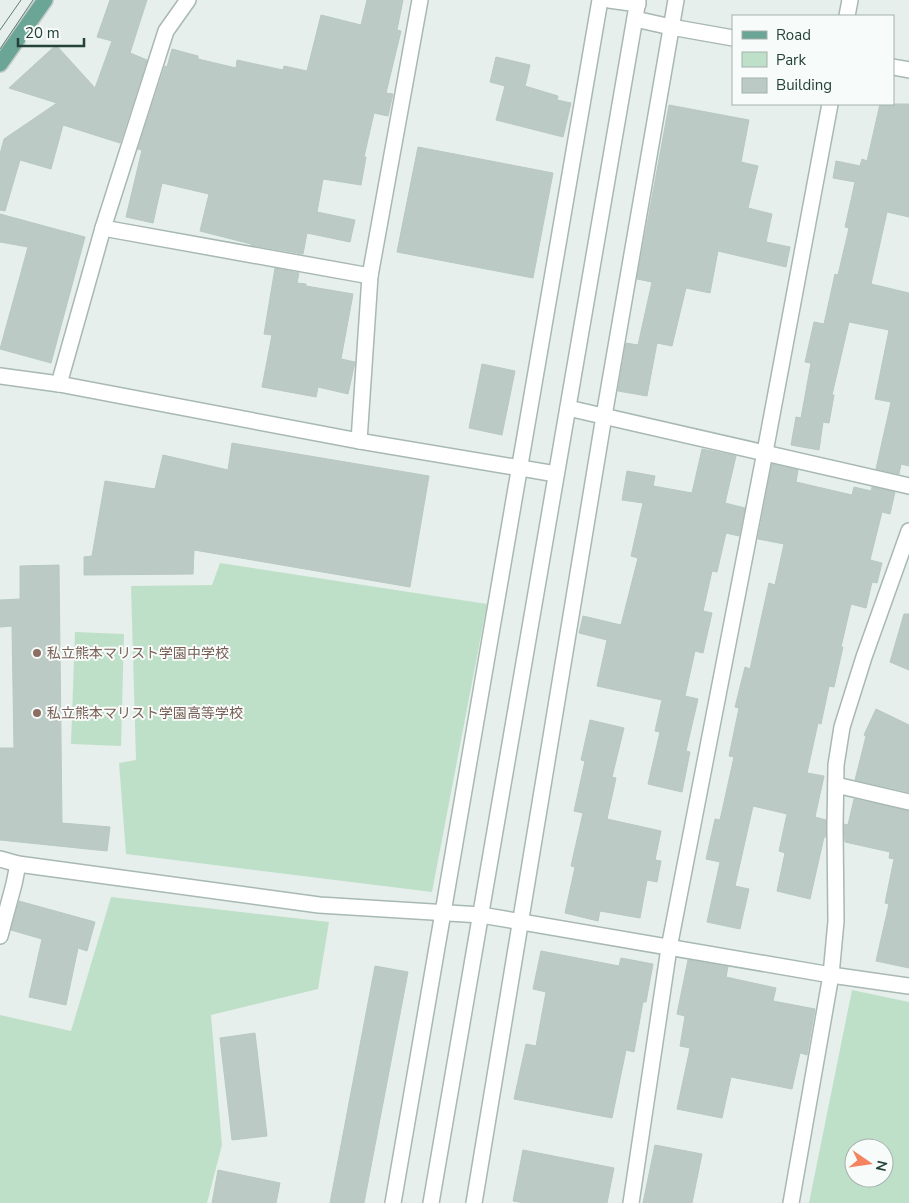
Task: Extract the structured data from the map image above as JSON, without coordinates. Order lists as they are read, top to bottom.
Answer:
{
  "places": ["私立熊本マリスト学園中学校", "私立熊本マリスト学園高等学校"],
  "legend": ["Road", "Park", "Building"],
  "scale_bar": "20 m",
  "north": "right"
}
